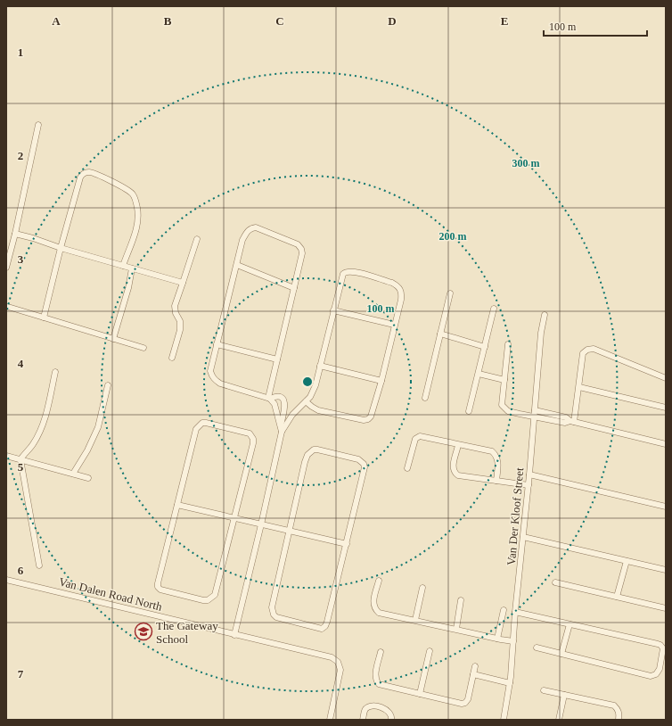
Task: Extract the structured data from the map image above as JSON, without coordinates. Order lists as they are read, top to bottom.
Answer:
{
  "streets": {
    "street": ["Van Der Kloof Street", "Van Dalen Road North"]
  },
  "places": {
    "school or university": ["The Gateway School"]
  },
  "scale_bar": "100 m",
  "grid": {
    "columns": [
      "A",
      "B",
      "C",
      "D",
      "E"
    ],
    "rows": [
      "1",
      "2",
      "3",
      "4",
      "5",
      "6",
      "7"
    ]
  },
  "rings": ["300 m", "200 m", "100 m"]
}
